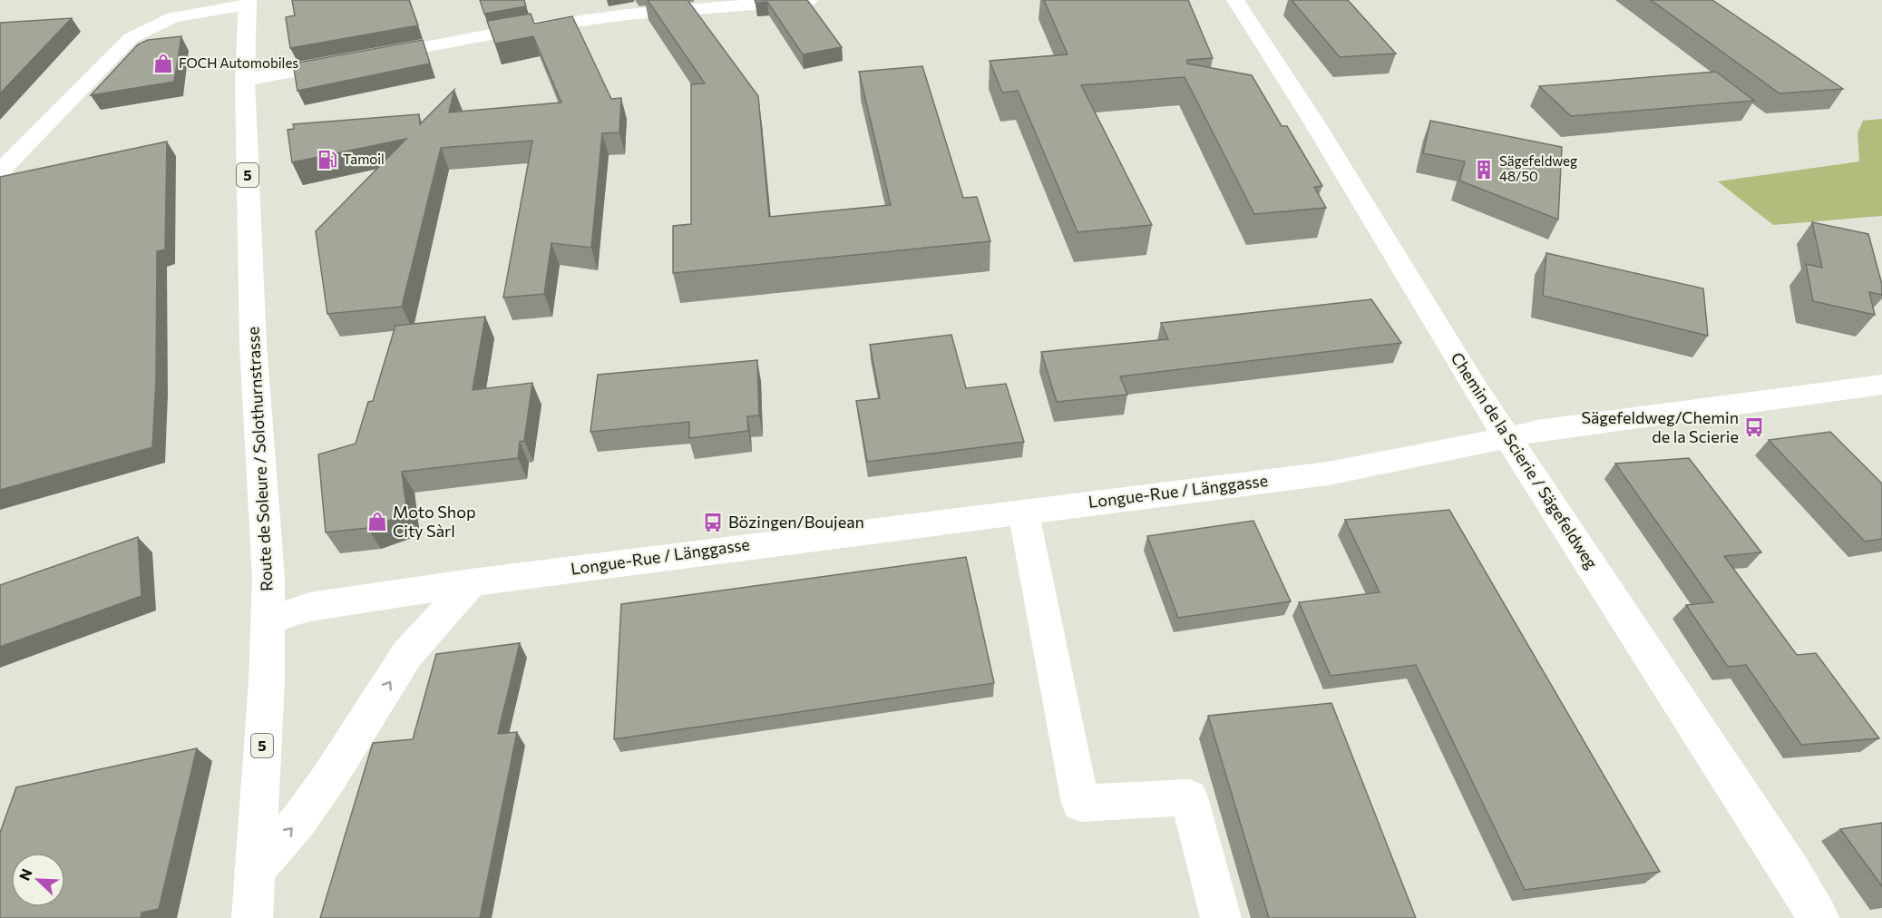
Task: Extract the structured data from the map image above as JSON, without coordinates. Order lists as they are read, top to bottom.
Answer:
{
  "streets": {
    "street": [
      "5",
      "Route de Soleure / Solothurnstrasse",
      "Chemin de la Scierie / Sägefeldweg",
      "Longue-Rue / Länggasse"
    ]
  },
  "crossings": [
    ["Route de Soleure / Solothurnstrasse", "Longue-Rue / Länggasse"],
    ["Chemin de la Scierie / Sägefeldweg", "Longue-Rue / Länggasse"]
  ],
  "places": {
    "shop": ["FOCH Automobiles", "Moto Shop City Sàrl"],
    "fuel station": ["Tamoil"],
    "building": ["Sägefeldweg 48/50"],
    "bus stop": ["Sägefeldweg/Chemin de la Scierie", "Bözingen/Boujean"]
  },
  "north": "top left"
}
